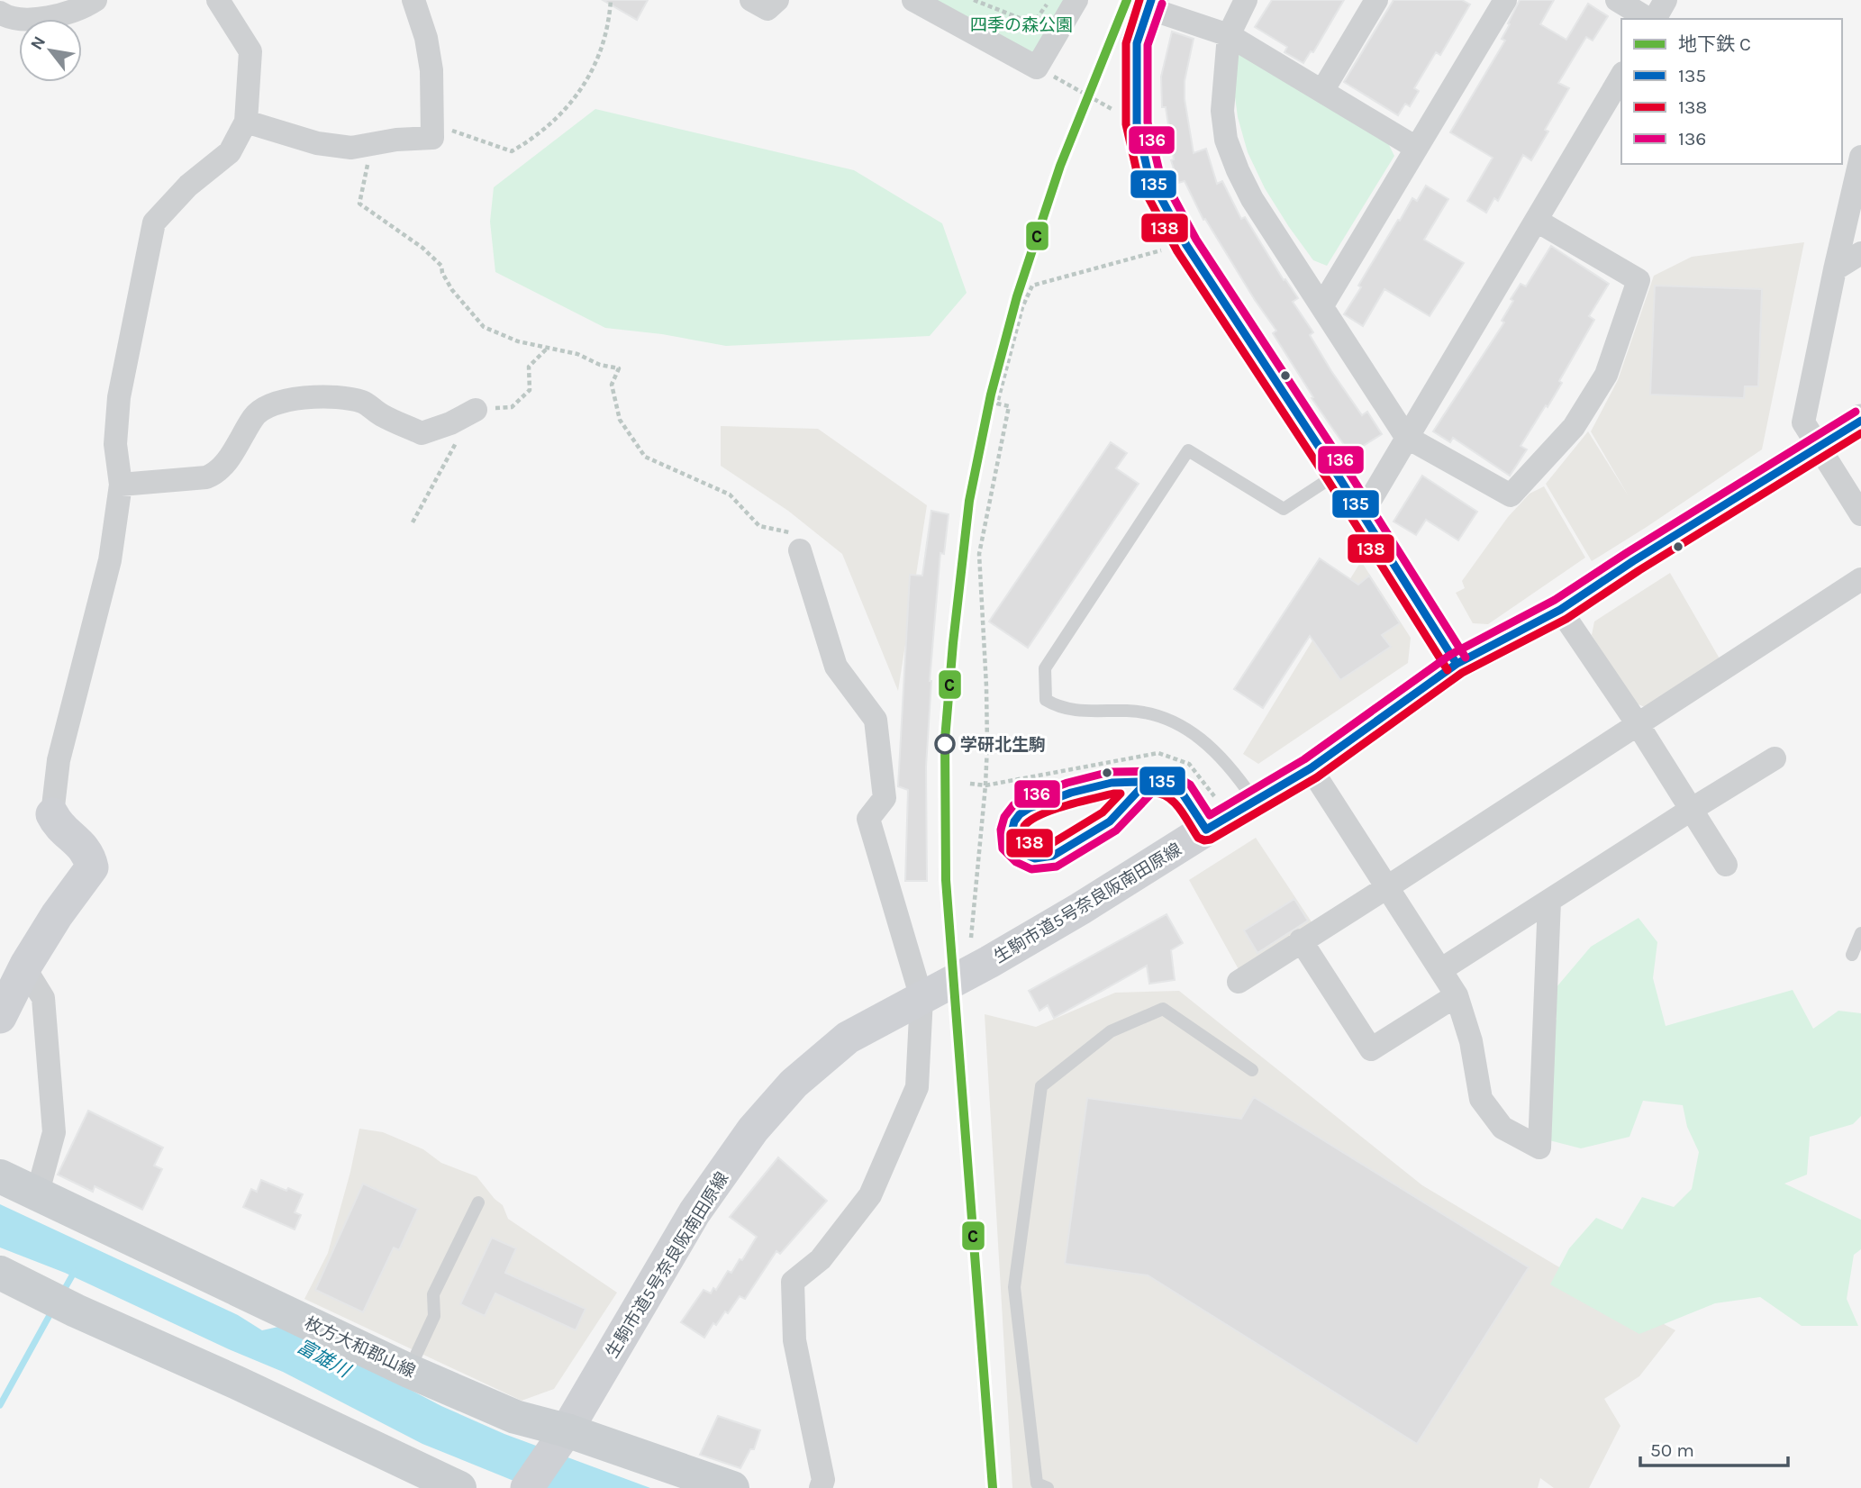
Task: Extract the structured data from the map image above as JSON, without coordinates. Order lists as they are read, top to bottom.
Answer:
{
  "streets": {
    "main road": ["枚方大和郡山線"],
    "street": ["生駒市道5号奈良阪南田原線"]
  },
  "crossings": [
    ["生駒市道5号奈良阪南田原線", "枚方大和郡山線"]
  ],
  "water": ["富雄川"],
  "parks": ["四季の森公園"],
  "places": ["学研北生駒"],
  "lines": [
    "metro line C",
    "transit line 135",
    "transit line 138",
    "transit line 136"
  ],
  "legend": [
    "地下鉄 C",
    "135",
    "138",
    "136"
  ],
  "scale_bar": "50 m",
  "north": "top left"
}
